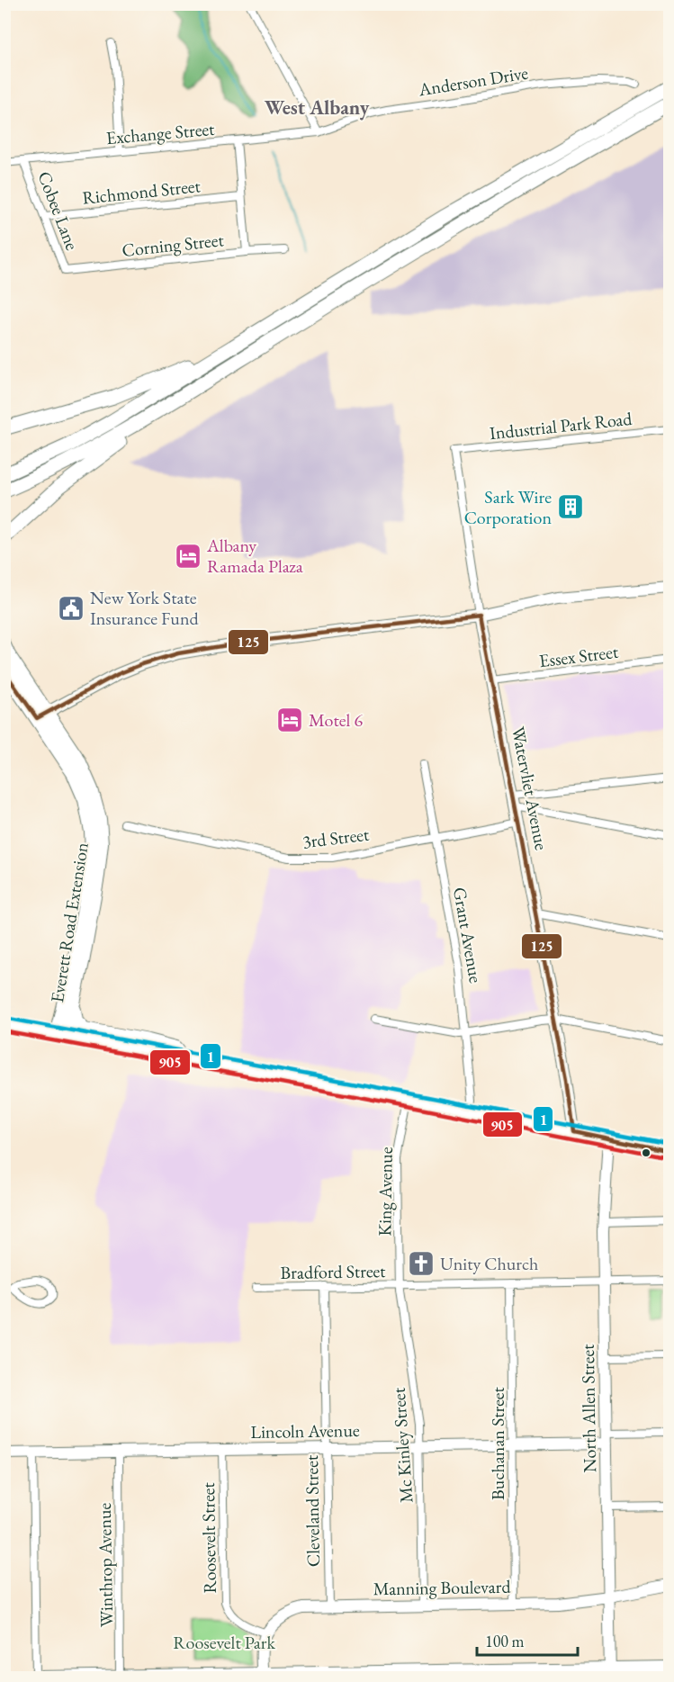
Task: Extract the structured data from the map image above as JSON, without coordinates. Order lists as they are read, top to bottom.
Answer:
{
  "streets": {
    "main road": ["Everett Road Extension"],
    "street": [
      "Anderson Drive",
      "Exchange Street",
      "Richmond Street",
      "Cobee Lane",
      "Corning Street",
      "Industrial Park Road",
      "Essex Street",
      "Watervliet Avenue",
      "3rd Street",
      "Grant Avenue",
      "King Avenue",
      "Bradford Street",
      "North Allen Street",
      "Lincoln Avenue",
      "Buchanan Street",
      "Mc Kinley Street",
      "Cleveland Street",
      "Roosevelt Street",
      "Winthrop Avenue",
      "Manning Boulevard"
    ]
  },
  "crossings": [
    ["Anderson Drive", "Exchange Street"],
    ["Exchange Street", "Cobee Lane"],
    ["Richmond Street", "Cobee Lane"],
    ["Cobee Lane", "Corning Street"],
    ["Industrial Park Road", "Watervliet Avenue"],
    ["Essex Street", "Watervliet Avenue"],
    ["Watervliet Avenue", "3rd Street"],
    ["3rd Street", "Grant Avenue"],
    ["King Avenue", "Bradford Street"],
    ["King Avenue", "Mc Kinley Street"],
    ["Bradford Street", "North Allen Street"],
    ["Bradford Street", "Buchanan Street"],
    ["Bradford Street", "Mc Kinley Street"],
    ["Bradford Street", "Cleveland Street"],
    ["North Allen Street", "Lincoln Avenue"],
    ["North Allen Street", "Manning Boulevard"],
    ["Lincoln Avenue", "Buchanan Street"],
    ["Lincoln Avenue", "Mc Kinley Street"],
    ["Lincoln Avenue", "Cleveland Street"],
    ["Lincoln Avenue", "Roosevelt Street"],
    ["Lincoln Avenue", "Winthrop Avenue"],
    ["Buchanan Street", "Manning Boulevard"],
    ["Mc Kinley Street", "Manning Boulevard"],
    ["Cleveland Street", "Manning Boulevard"],
    ["Roosevelt Street", "Manning Boulevard"]
  ],
  "districts": ["West Albany"],
  "parks": ["Roosevelt Park"],
  "places": {
    "building": ["Sark Wire Corporation"],
    "hotel": ["Albany Ramada Plaza", "Motel 6"],
    "public building": ["New York State Insurance Fund"],
    "church": ["Unity Church"]
  },
  "lines": ["transit line 125", "transit line 1", "transit line 905"],
  "scale_bar": "100 m"
}
